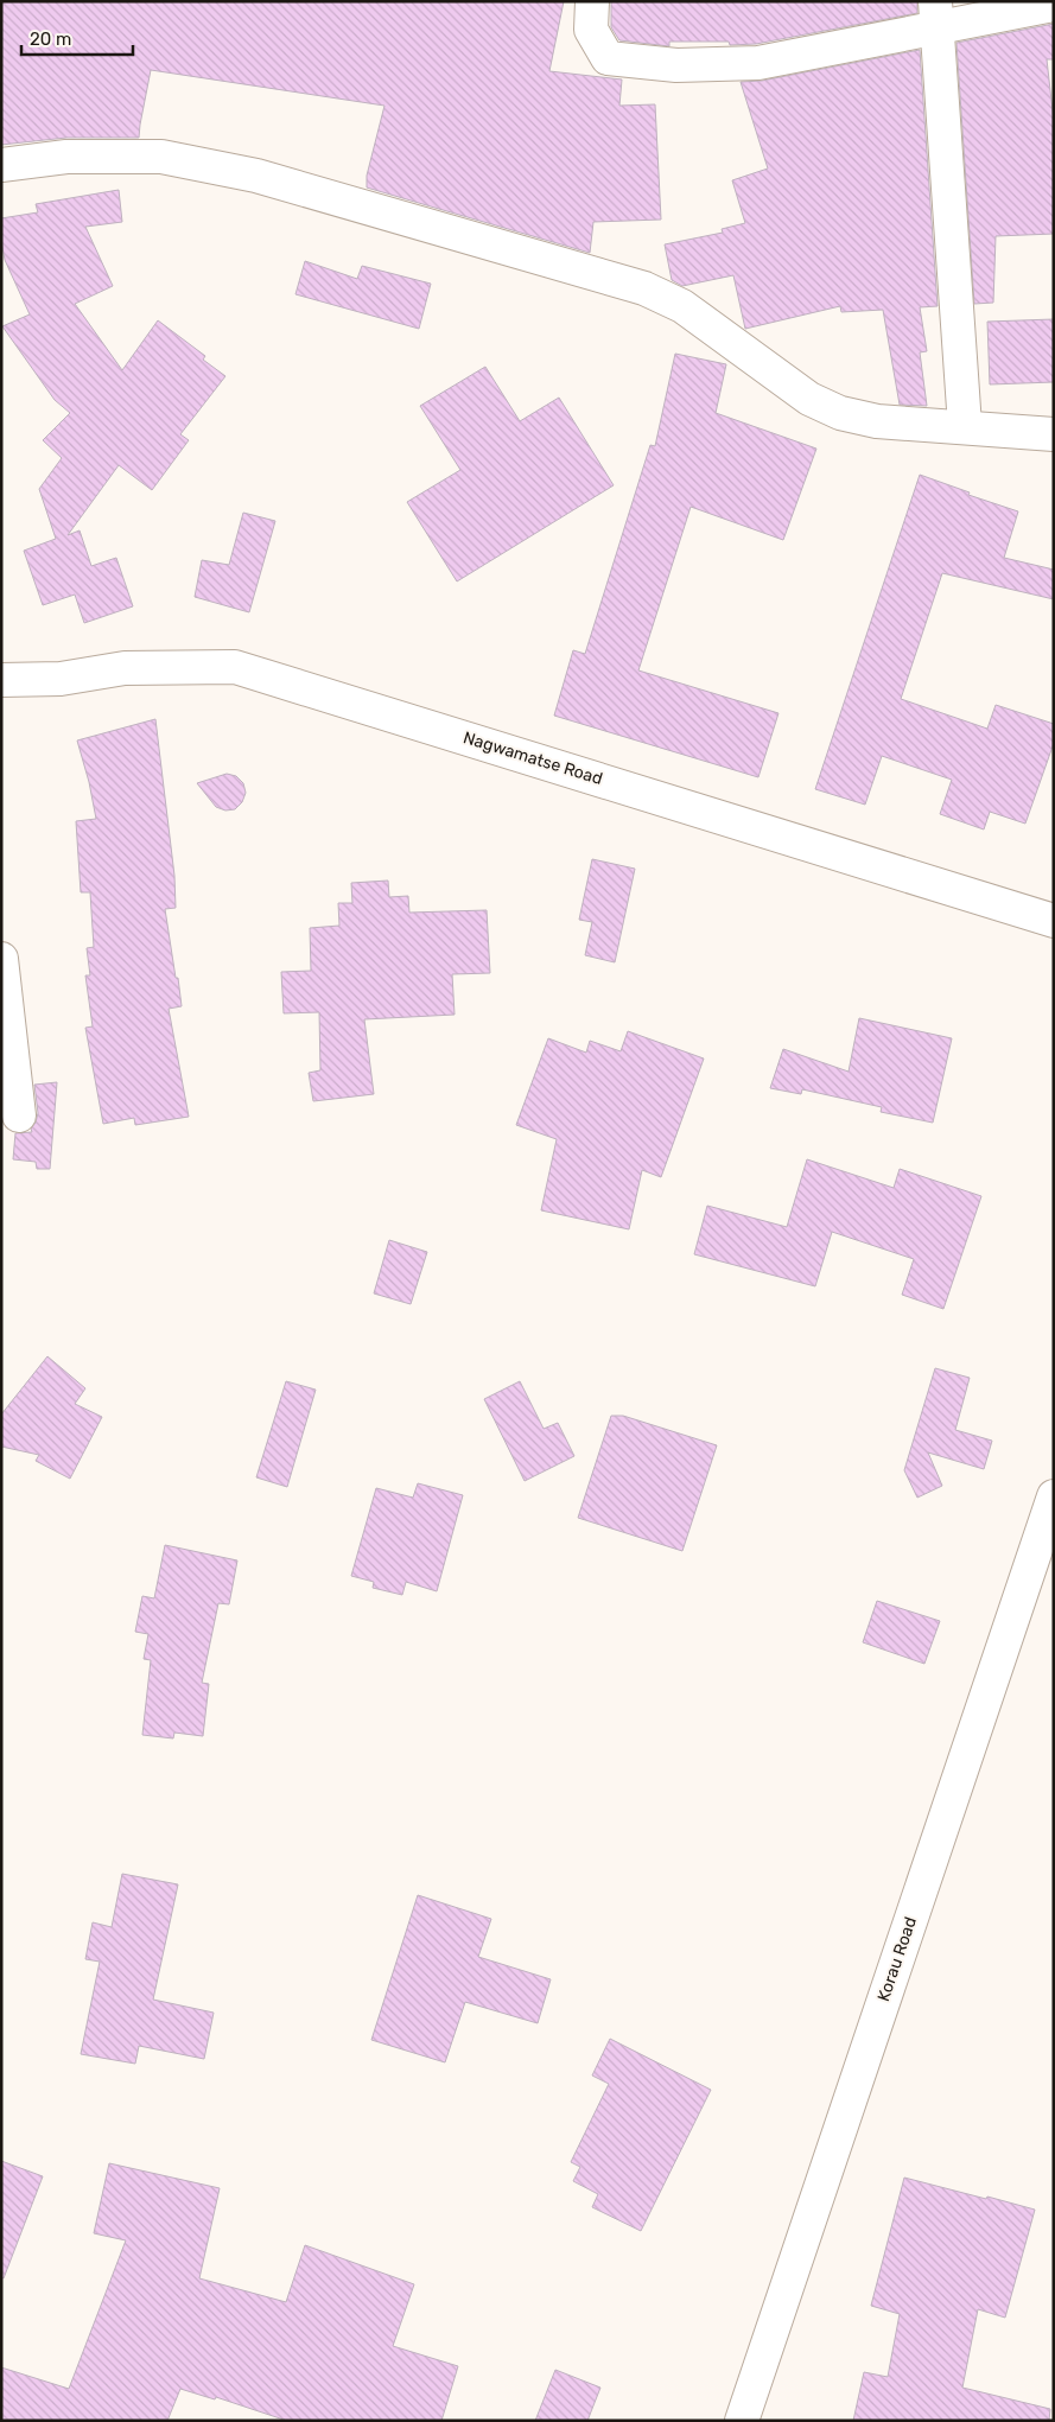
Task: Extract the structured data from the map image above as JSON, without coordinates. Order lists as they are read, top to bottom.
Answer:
{
  "streets": {
    "street": ["Nagwamatse Road", "Korau Road"]
  },
  "scale_bar": "20 m"
}
